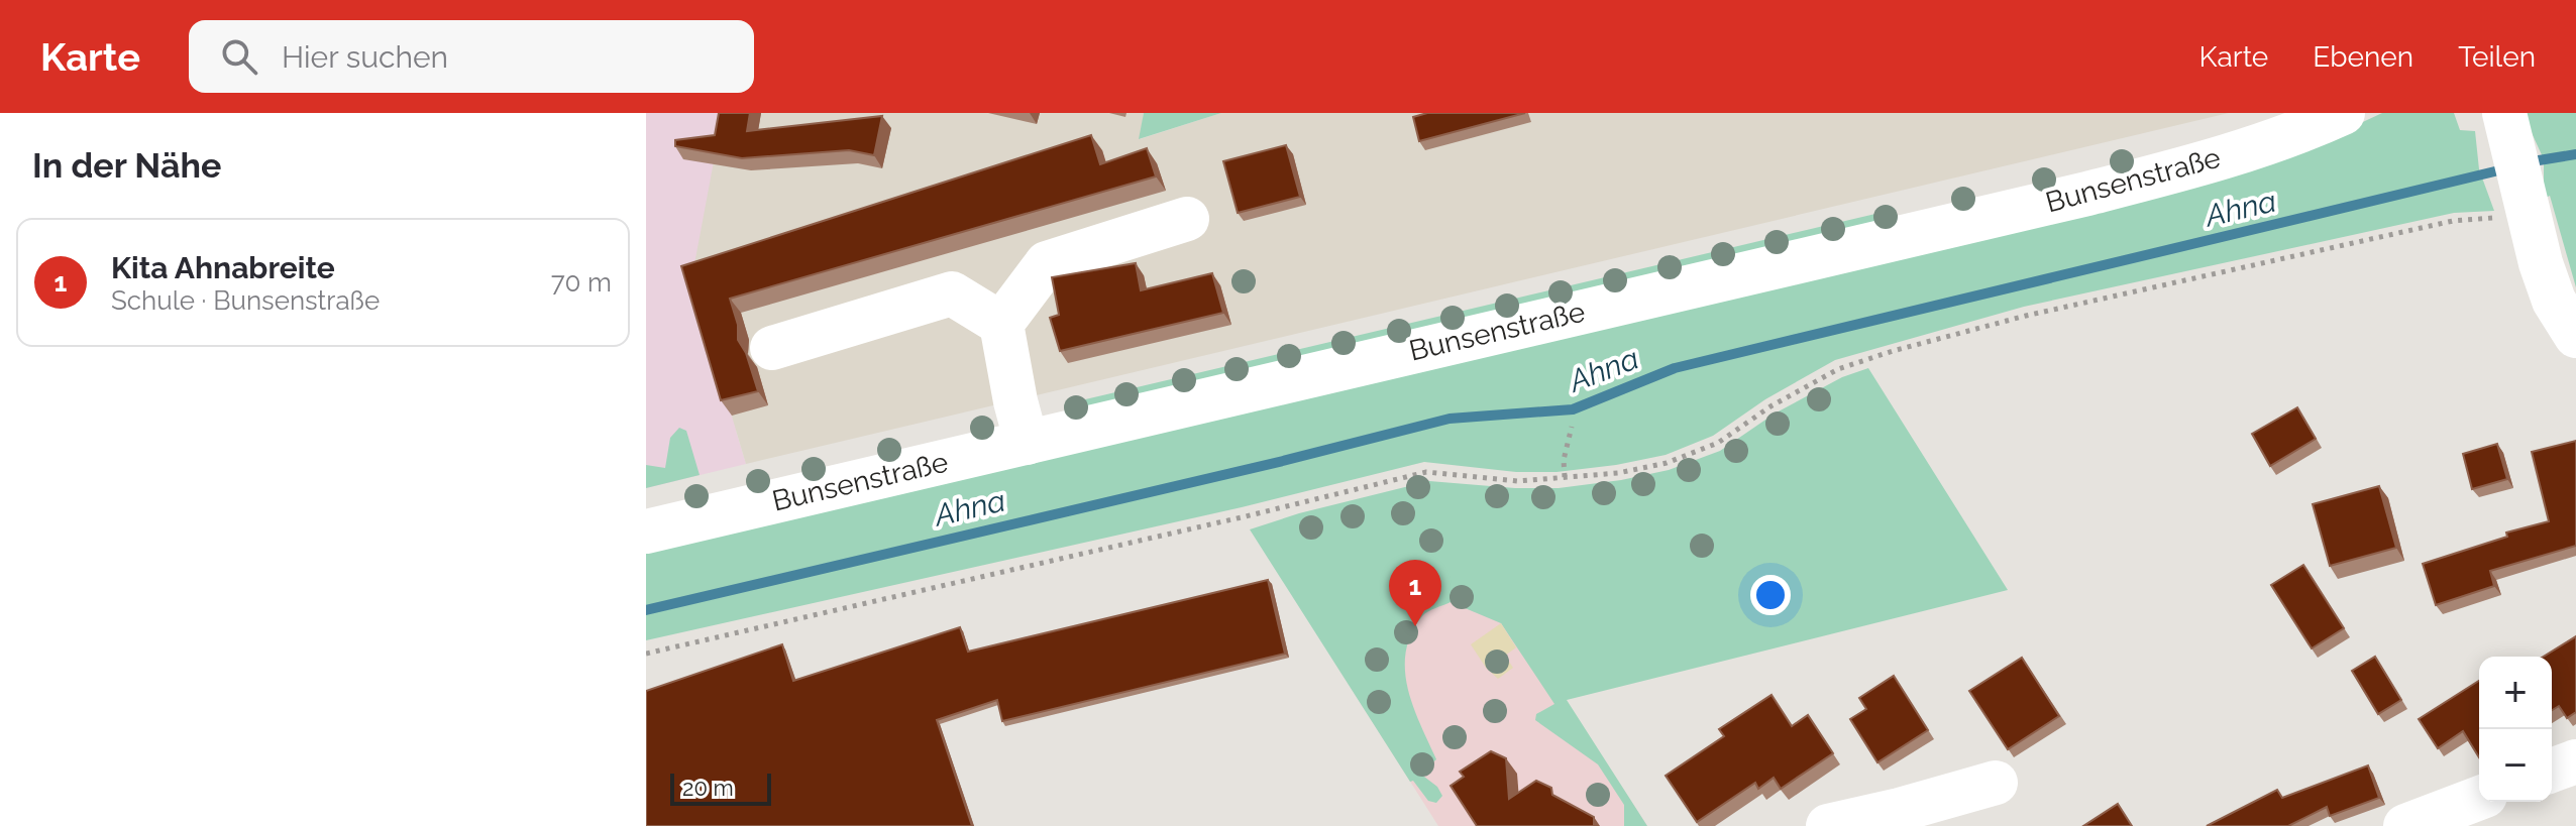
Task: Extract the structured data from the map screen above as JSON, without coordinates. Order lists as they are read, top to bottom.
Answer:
{
  "streets": {
    "street": ["Bunsenstraße"]
  },
  "water": ["Ahna"],
  "scale_bar": "20 m",
  "page": {
    "header": "Karte",
    "search": "Hier suchen",
    "nav": ["Karte", "Ebenen", "Teilen"],
    "heading": "In der Nähe",
    "list": [
      {
        "mark": "1",
        "name": "Kita Ahnabreite",
        "note": "Schule · Bunsenstraße",
        "value": "70 m"
      }
    ],
    "pins": "1",
    "map_buttons": ["+", "−"],
    "scale": "20 m"
  }
}
